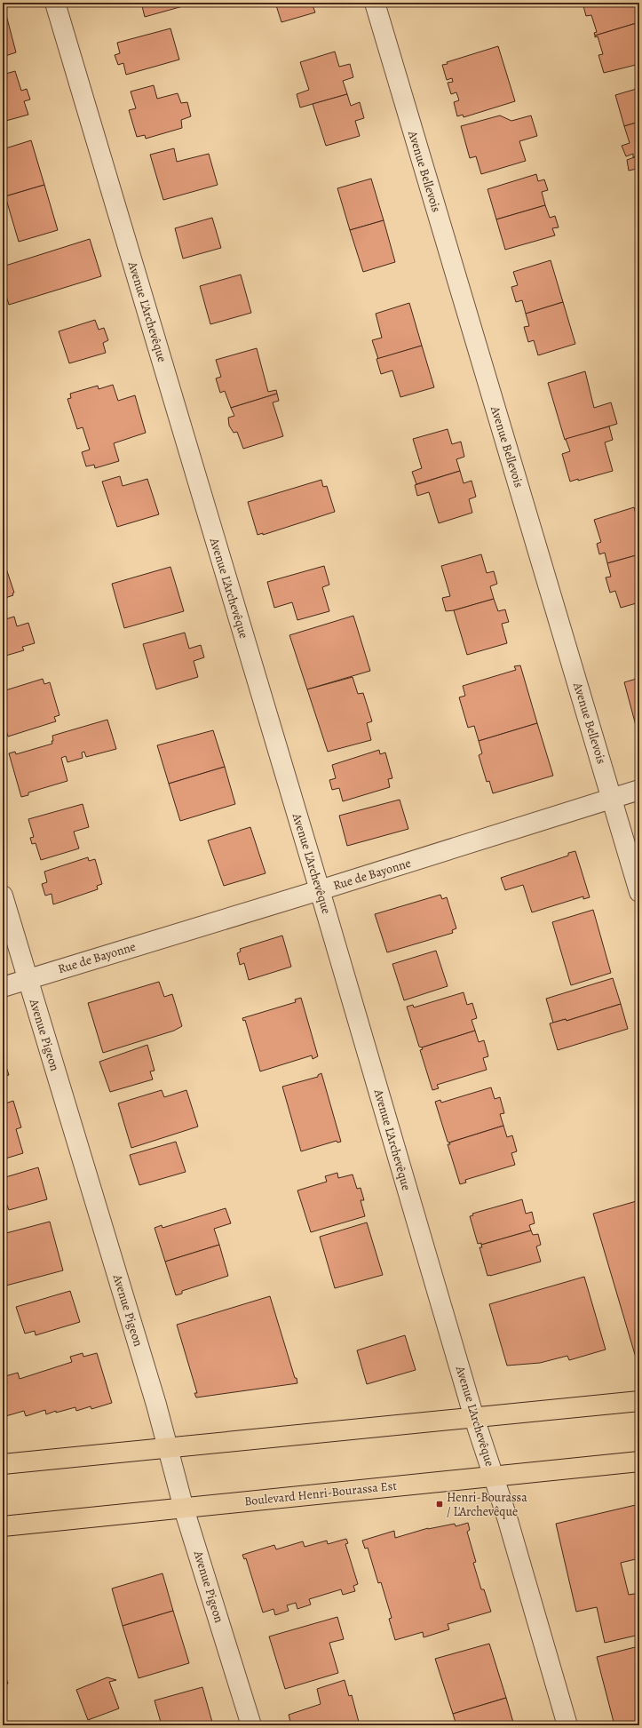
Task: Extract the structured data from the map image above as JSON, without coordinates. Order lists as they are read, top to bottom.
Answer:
{
  "streets": {
    "main road": ["Boulevard Henri-Bourassa Est"],
    "street": [
      "Avenue Bellevois",
      "Avenue L'Archevêque",
      "Rue de Bayonne",
      "Avenue Pigeon"
    ]
  },
  "crossings": [
    ["Avenue Bellevois", "Rue de Bayonne"],
    ["Avenue L'Archevêque", "Rue de Bayonne"],
    ["Avenue L'Archevêque", "Boulevard Henri-Bourassa Est"],
    ["Rue de Bayonne", "Avenue Pigeon"],
    ["Avenue Pigeon", "Boulevard Henri-Bourassa Est"]
  ],
  "places": {
    "transit": ["Henri-Bourassa / L'Archevêque"]
  }
}
